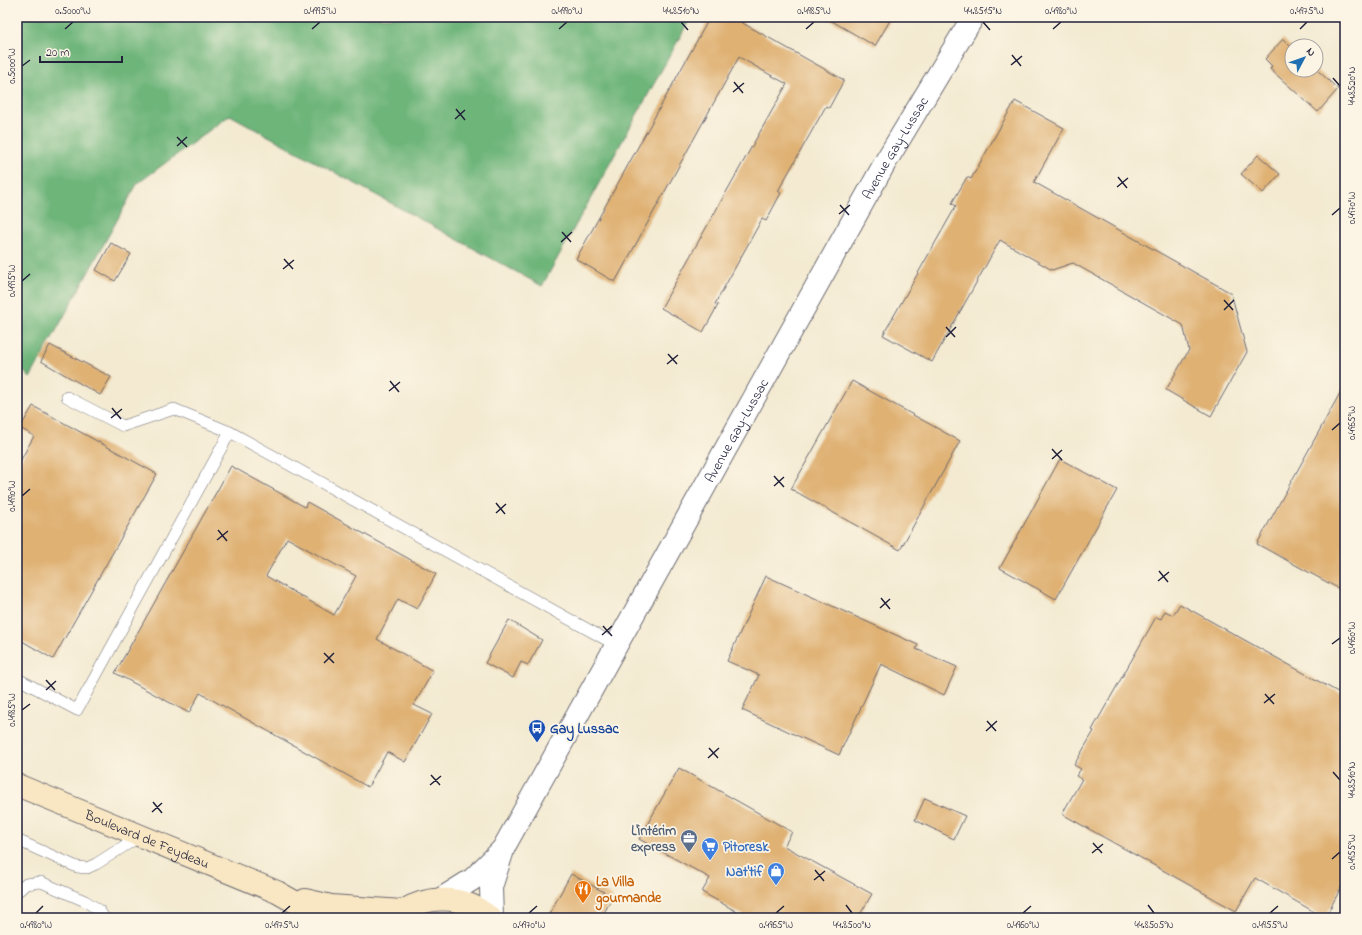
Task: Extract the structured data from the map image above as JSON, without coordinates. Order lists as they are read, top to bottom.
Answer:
{
  "streets": {
    "main road": ["Boulevard de Feydeau"],
    "street": ["Avenue Gay-Lussac"]
  },
  "places": {
    "bus stop": ["Gay Lussac"],
    "office": ["L'intérim express"],
    "supermarket": ["Pitoresk"],
    "shop": ["Nat'tif"],
    "restaurant": ["La Villa gourmande"]
  },
  "scale_bar": "20 m",
  "north": "top right",
  "coordinates": [
    "0.5000°W",
    "0.4995°W",
    "0.4990°W",
    "44.8510°N",
    "0.4985°W",
    "44.8515°N",
    "0.4980°W",
    "0.4975°W",
    "44.8520°N",
    "0.4970°W",
    "0.4965°W",
    "0.4960°W",
    "0.4955°W",
    "44.8500°N",
    "44.8505°N"
  ]
}
